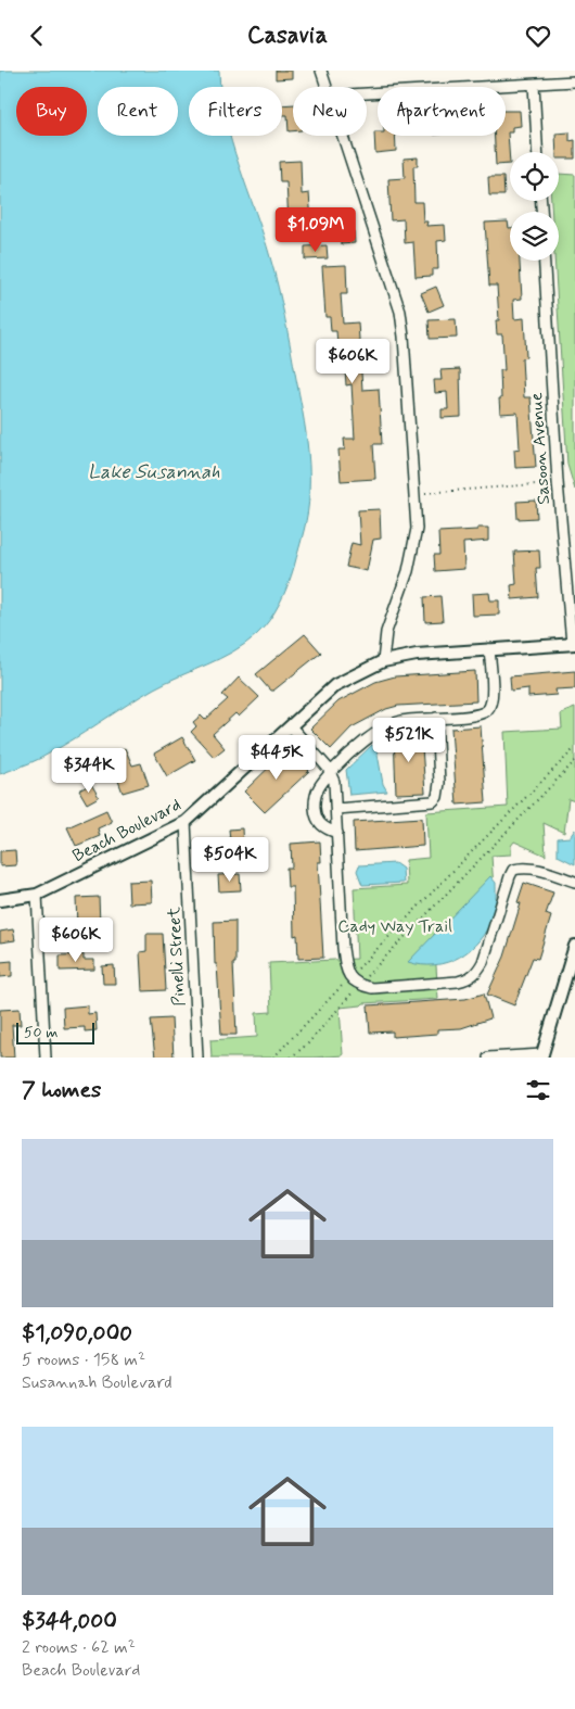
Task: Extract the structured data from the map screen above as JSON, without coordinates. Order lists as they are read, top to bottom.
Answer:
{
  "streets": {
    "street": ["Sasoon Avenue", "Beach Boulevard", "Pinelli Street"]
  },
  "crossings": [
    ["Sasoon Avenue", "Beach Boulevard"],
    ["Beach Boulevard", "Pinelli Street"]
  ],
  "water": ["Lake Susannah"],
  "parks": ["Cady Way Trail"],
  "scale_bar": "50 m",
  "page": {
    "header": "Casavia",
    "chip": [
      "Buy",
      "Rent",
      "Filters",
      "New",
      "Apartment"
    ],
    "price": [
      "$1.09M",
      "$606K",
      "$521K",
      "$445K",
      "$344K",
      "$504K",
      "$606K"
    ],
    "scale": "50 m",
    "heading": "7 homes",
    "list": [
      {
        "name": "$1,090,000",
        "note": "5 rooms · 158 m² · Susannah Boulevard"
      },
      {
        "name": "$344,000",
        "note": "2 rooms · 62 m² · Beach Boulevard"
      }
    ]
  }
}
